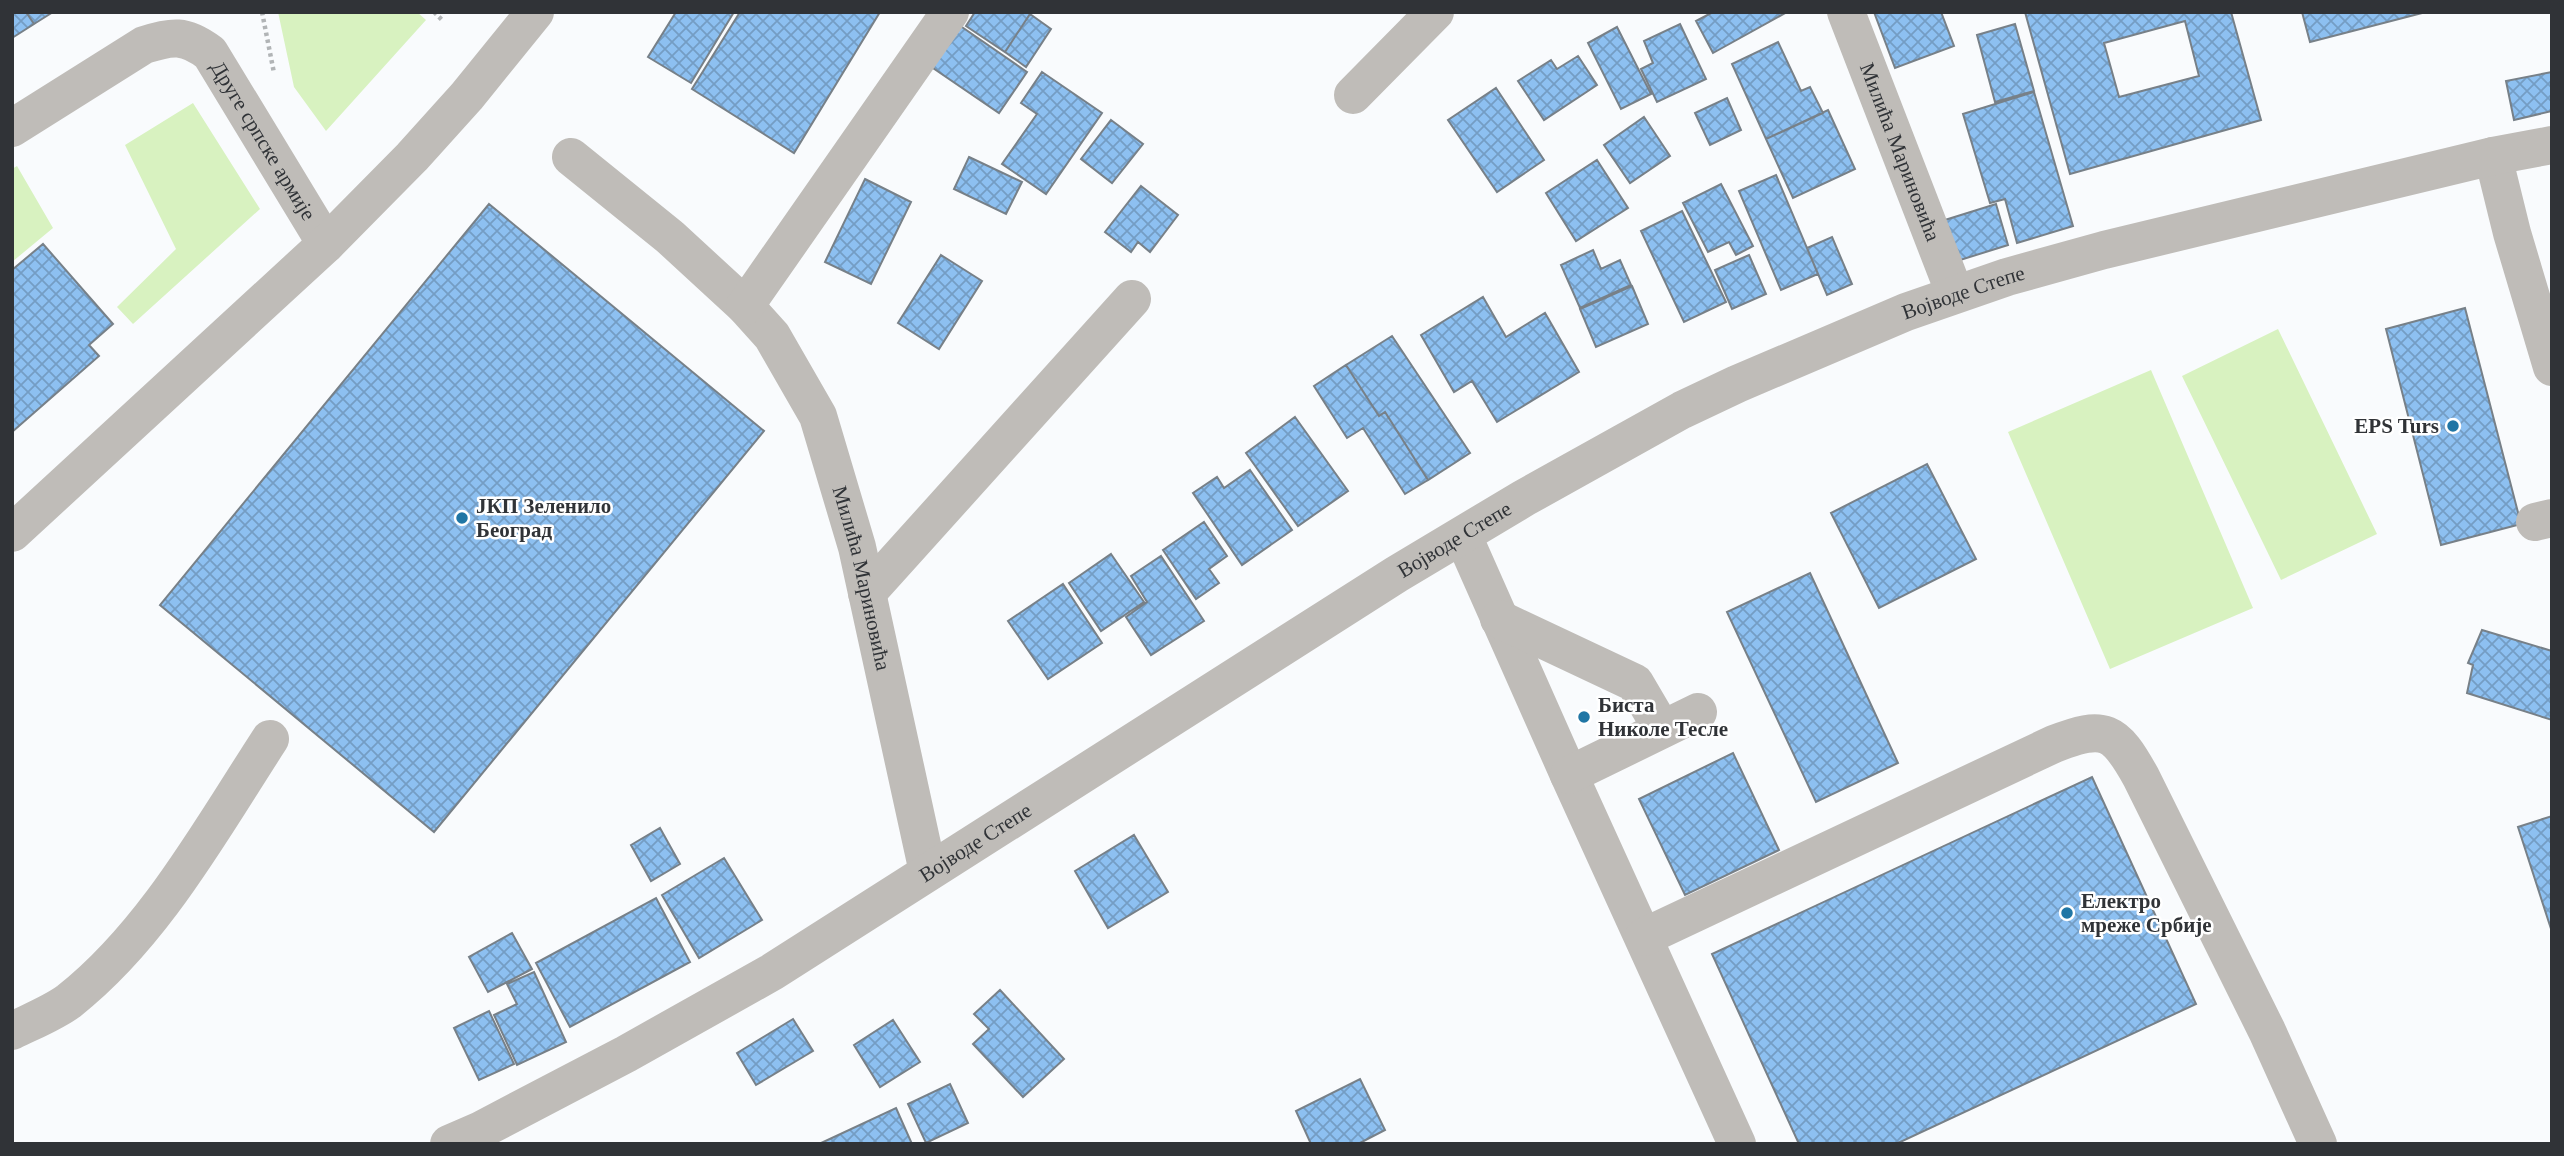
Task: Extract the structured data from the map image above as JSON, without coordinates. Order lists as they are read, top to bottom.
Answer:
{
  "streets": {
    "street": ["Друге српске армије", "Милића Мариновића", "Војводе Степе"]
  },
  "crossings": [
    ["Милића Мариновића", "Војводе Степе"]
  ],
  "places": [
    "EPS Turs",
    "ЈКП Зеленило Београд",
    "Биста Николе Тесле",
    "Електро мреже Србије"
  ]
}
